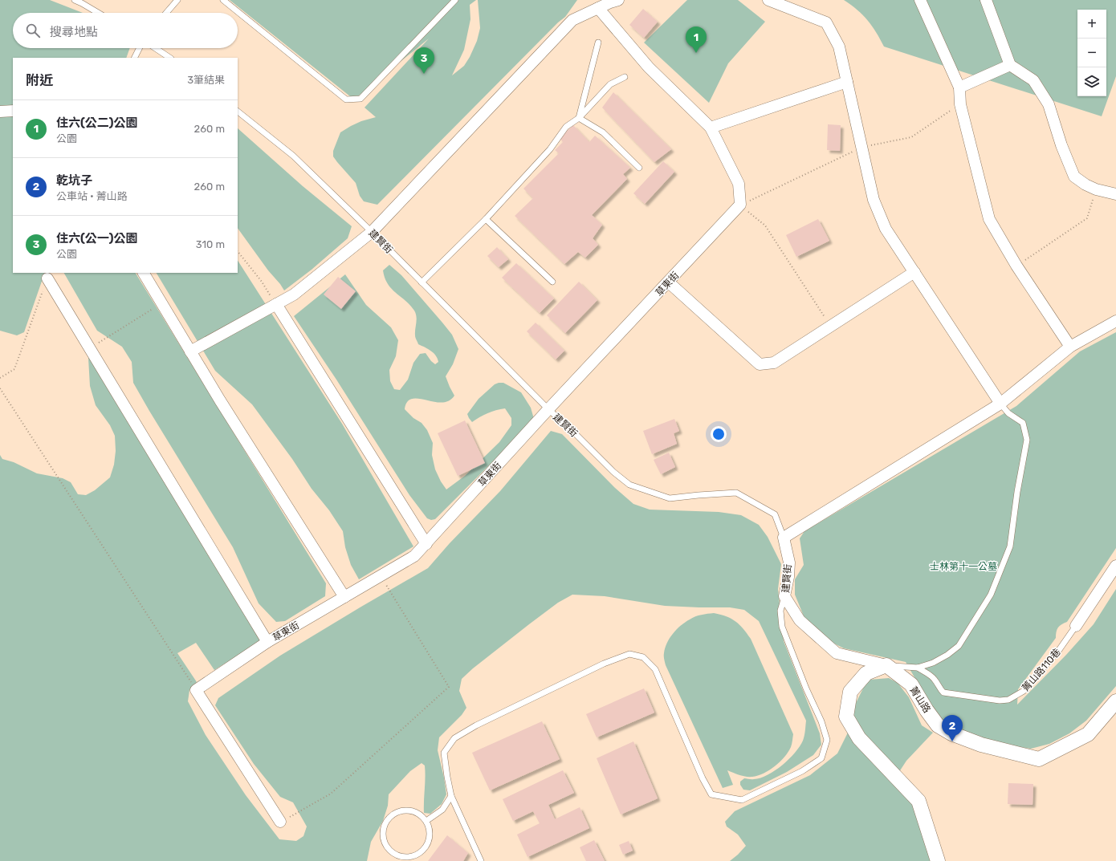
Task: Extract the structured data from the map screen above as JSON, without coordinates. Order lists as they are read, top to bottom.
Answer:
{
  "streets": {
    "street": [
      "建賢街",
      "草東街",
      "菁山路110巷",
      "菁山路"
    ]
  },
  "crossings": [
    ["建賢街", "草東街"],
    ["建賢街", "菁山路"]
  ],
  "parks": ["士林第十一公墓"],
  "page": {
    "map_buttons": ["+", "−"],
    "search": "搜尋地點",
    "pins": ["1", "3", "2"],
    "heading": ["附近", "3筆結果"],
    "list": [
      {
        "mark": "1",
        "name": "住六(公二)公園",
        "note": "公園",
        "value": "260 m"
      },
      {
        "mark": "2",
        "name": "乾坑子",
        "note": "公車站 · 菁山路",
        "value": "260 m"
      },
      {
        "mark": "3",
        "name": "住六(公一)公園",
        "note": "公園",
        "value": "310 m"
      }
    ]
  }
}
